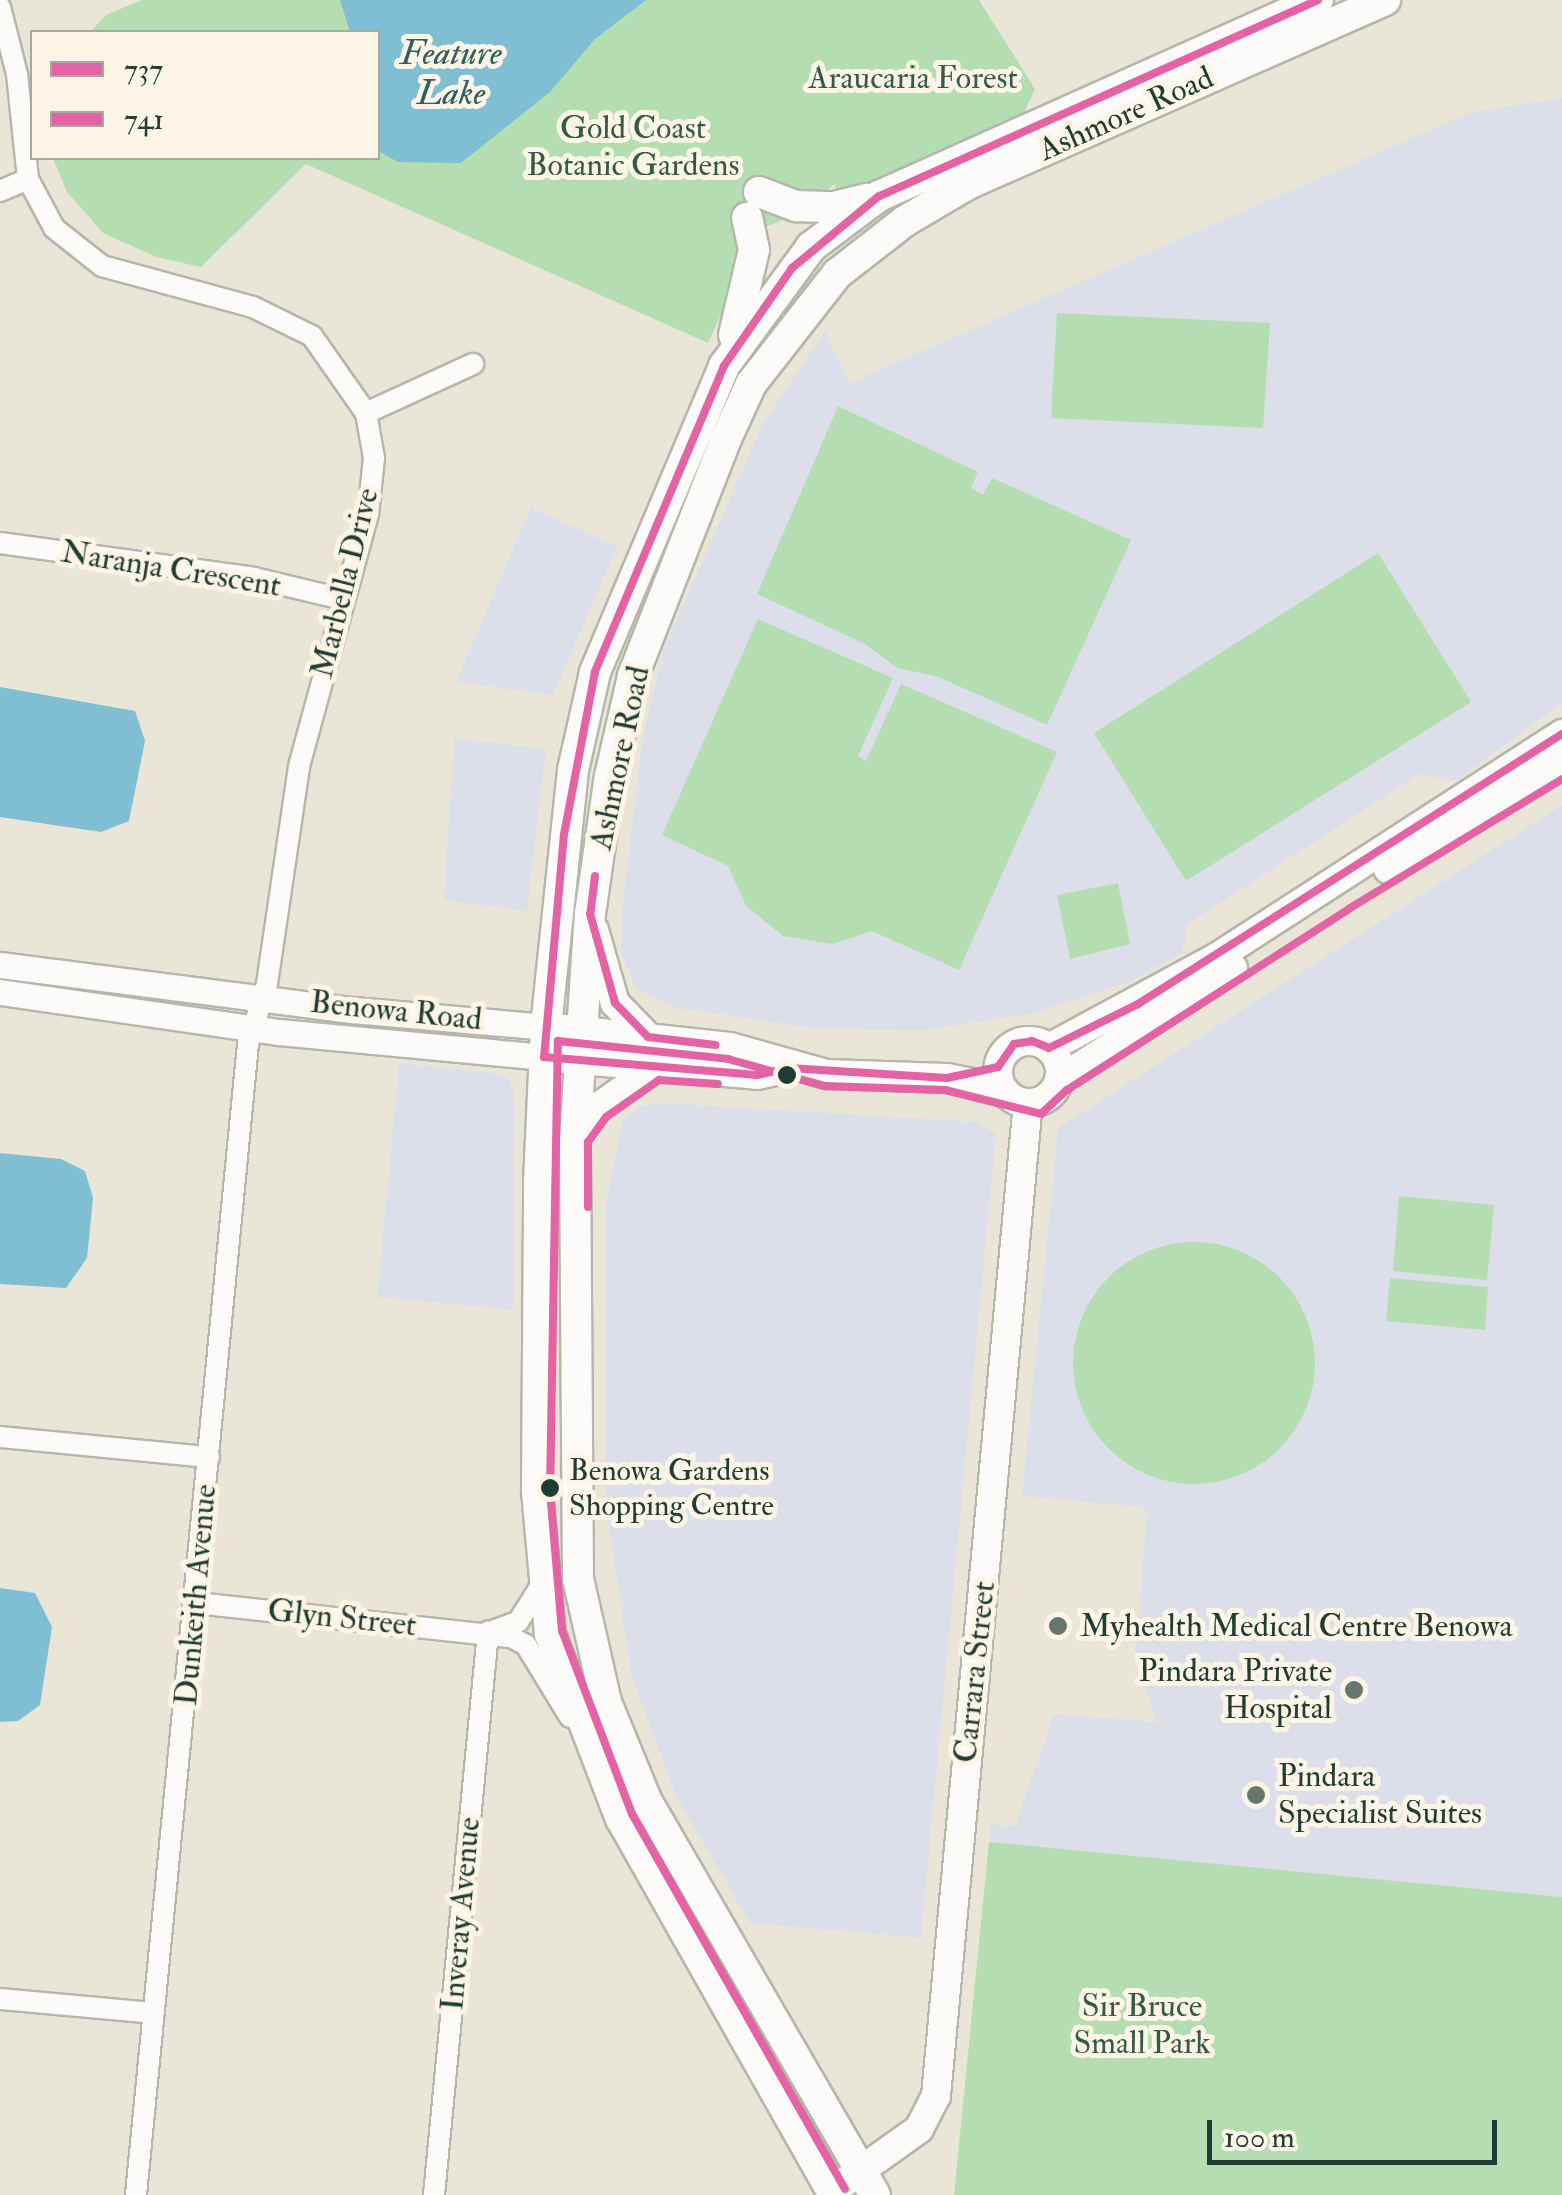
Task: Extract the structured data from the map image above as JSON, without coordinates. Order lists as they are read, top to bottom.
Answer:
{
  "streets": {
    "main road": ["Ashmore Road", "Benowa Road", "Carrara Street"],
    "street": [
      "Naranja Crescent",
      "Marbella Drive",
      "Dunkeith Avenue",
      "Glyn Street",
      "Inveray Avenue"
    ]
  },
  "crossings": [
    ["Ashmore Road", "Benowa Road"],
    ["Ashmore Road", "Glyn Street"],
    ["Ashmore Road", "Carrara Street"],
    ["Naranja Crescent", "Marbella Drive"],
    ["Marbella Drive", "Benowa Road"],
    ["Marbella Drive", "Dunkeith Avenue"],
    ["Benowa Road", "Dunkeith Avenue"],
    ["Benowa Road", "Carrara Street"],
    ["Dunkeith Avenue", "Glyn Street"],
    ["Glyn Street", "Inveray Avenue"]
  ],
  "water": ["Feature Lake"],
  "parks": ["Araucaria Forest", "Gold Coast Botanic Gardens", "Sir Bruce Small Park"],
  "places": [
    "Benowa Gardens Shopping Centre",
    "Myhealth Medical Centre Benowa",
    "Pindara Private Hospital",
    "Pindara Specialist Suites"
  ],
  "lines": ["transit line 737", "transit line 741"],
  "legend": ["737", "741"],
  "scale_bar": "100 m"
}
